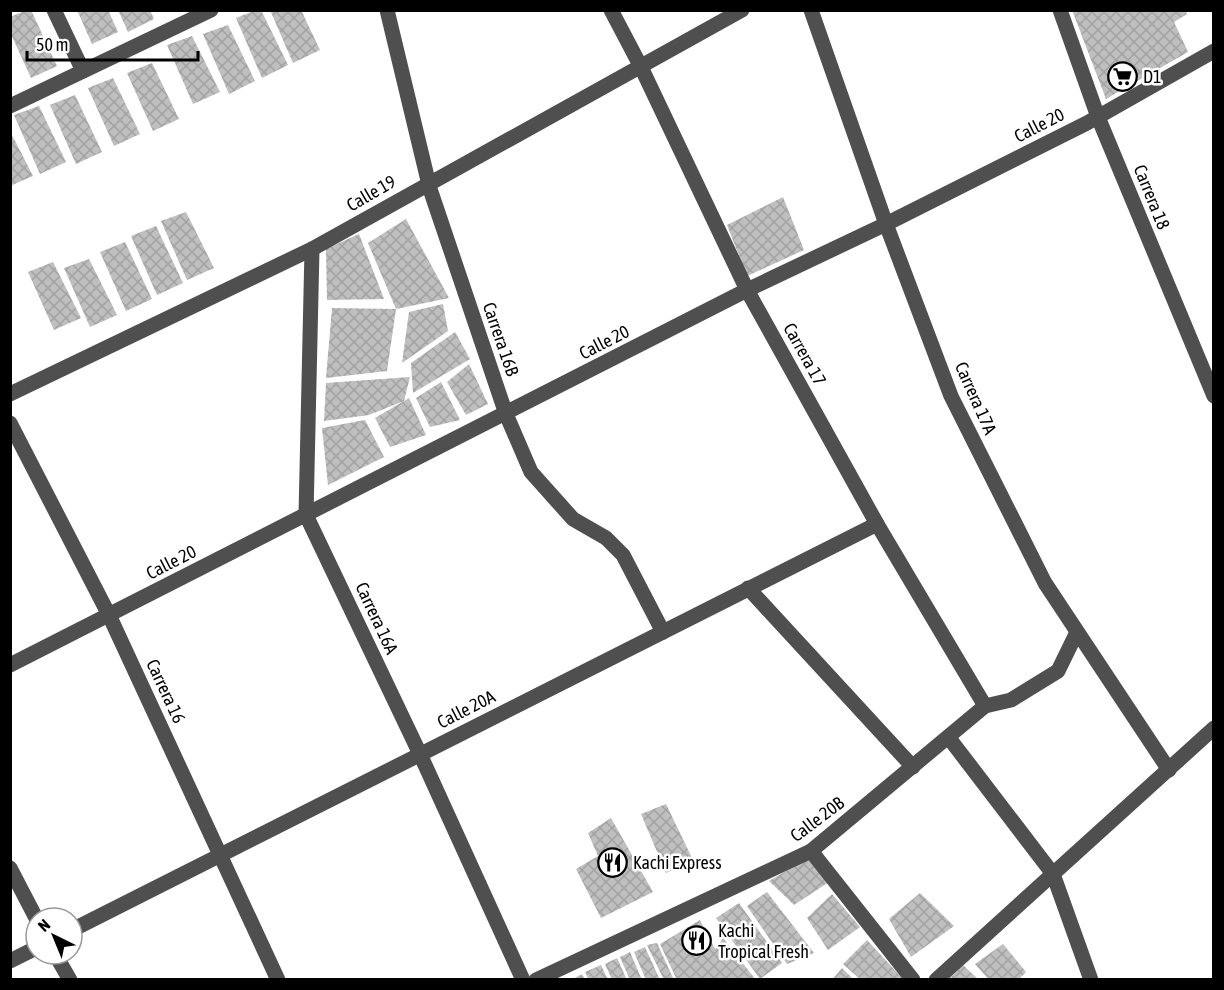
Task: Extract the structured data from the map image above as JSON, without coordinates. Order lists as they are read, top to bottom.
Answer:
{
  "streets": {
    "street": [
      "Calle 20",
      "Calle 19",
      "Carrera 18",
      "Carrera 16B",
      "Carrera 17",
      "Carrera 17A",
      "Carrera 16A",
      "Carrera 16",
      "Calle 20A",
      "Calle 20B"
    ]
  },
  "crossings": [
    ["Calle 20", "Carrera 18"],
    ["Calle 20", "Carrera 16B"],
    ["Calle 20", "Carrera 17"],
    ["Calle 20", "Carrera 17A"],
    ["Calle 20", "Carrera 16A"],
    ["Calle 20", "Carrera 16"],
    ["Calle 19", "Carrera 16B"],
    ["Calle 19", "Carrera 17"],
    ["Calle 19", "Carrera 16A"],
    ["Carrera 16B", "Calle 20A"],
    ["Carrera 17", "Calle 20A"],
    ["Carrera 17", "Calle 20B"],
    ["Carrera 17A", "Calle 20B"],
    ["Carrera 16A", "Calle 20A"],
    ["Carrera 16", "Calle 20A"]
  ],
  "places": {
    "supermarket": ["D1"],
    "restaurant": ["Kachi Express", "Kachi Tropical Fresh"]
  },
  "scale_bar": "50 m",
  "north": "top left"
}
